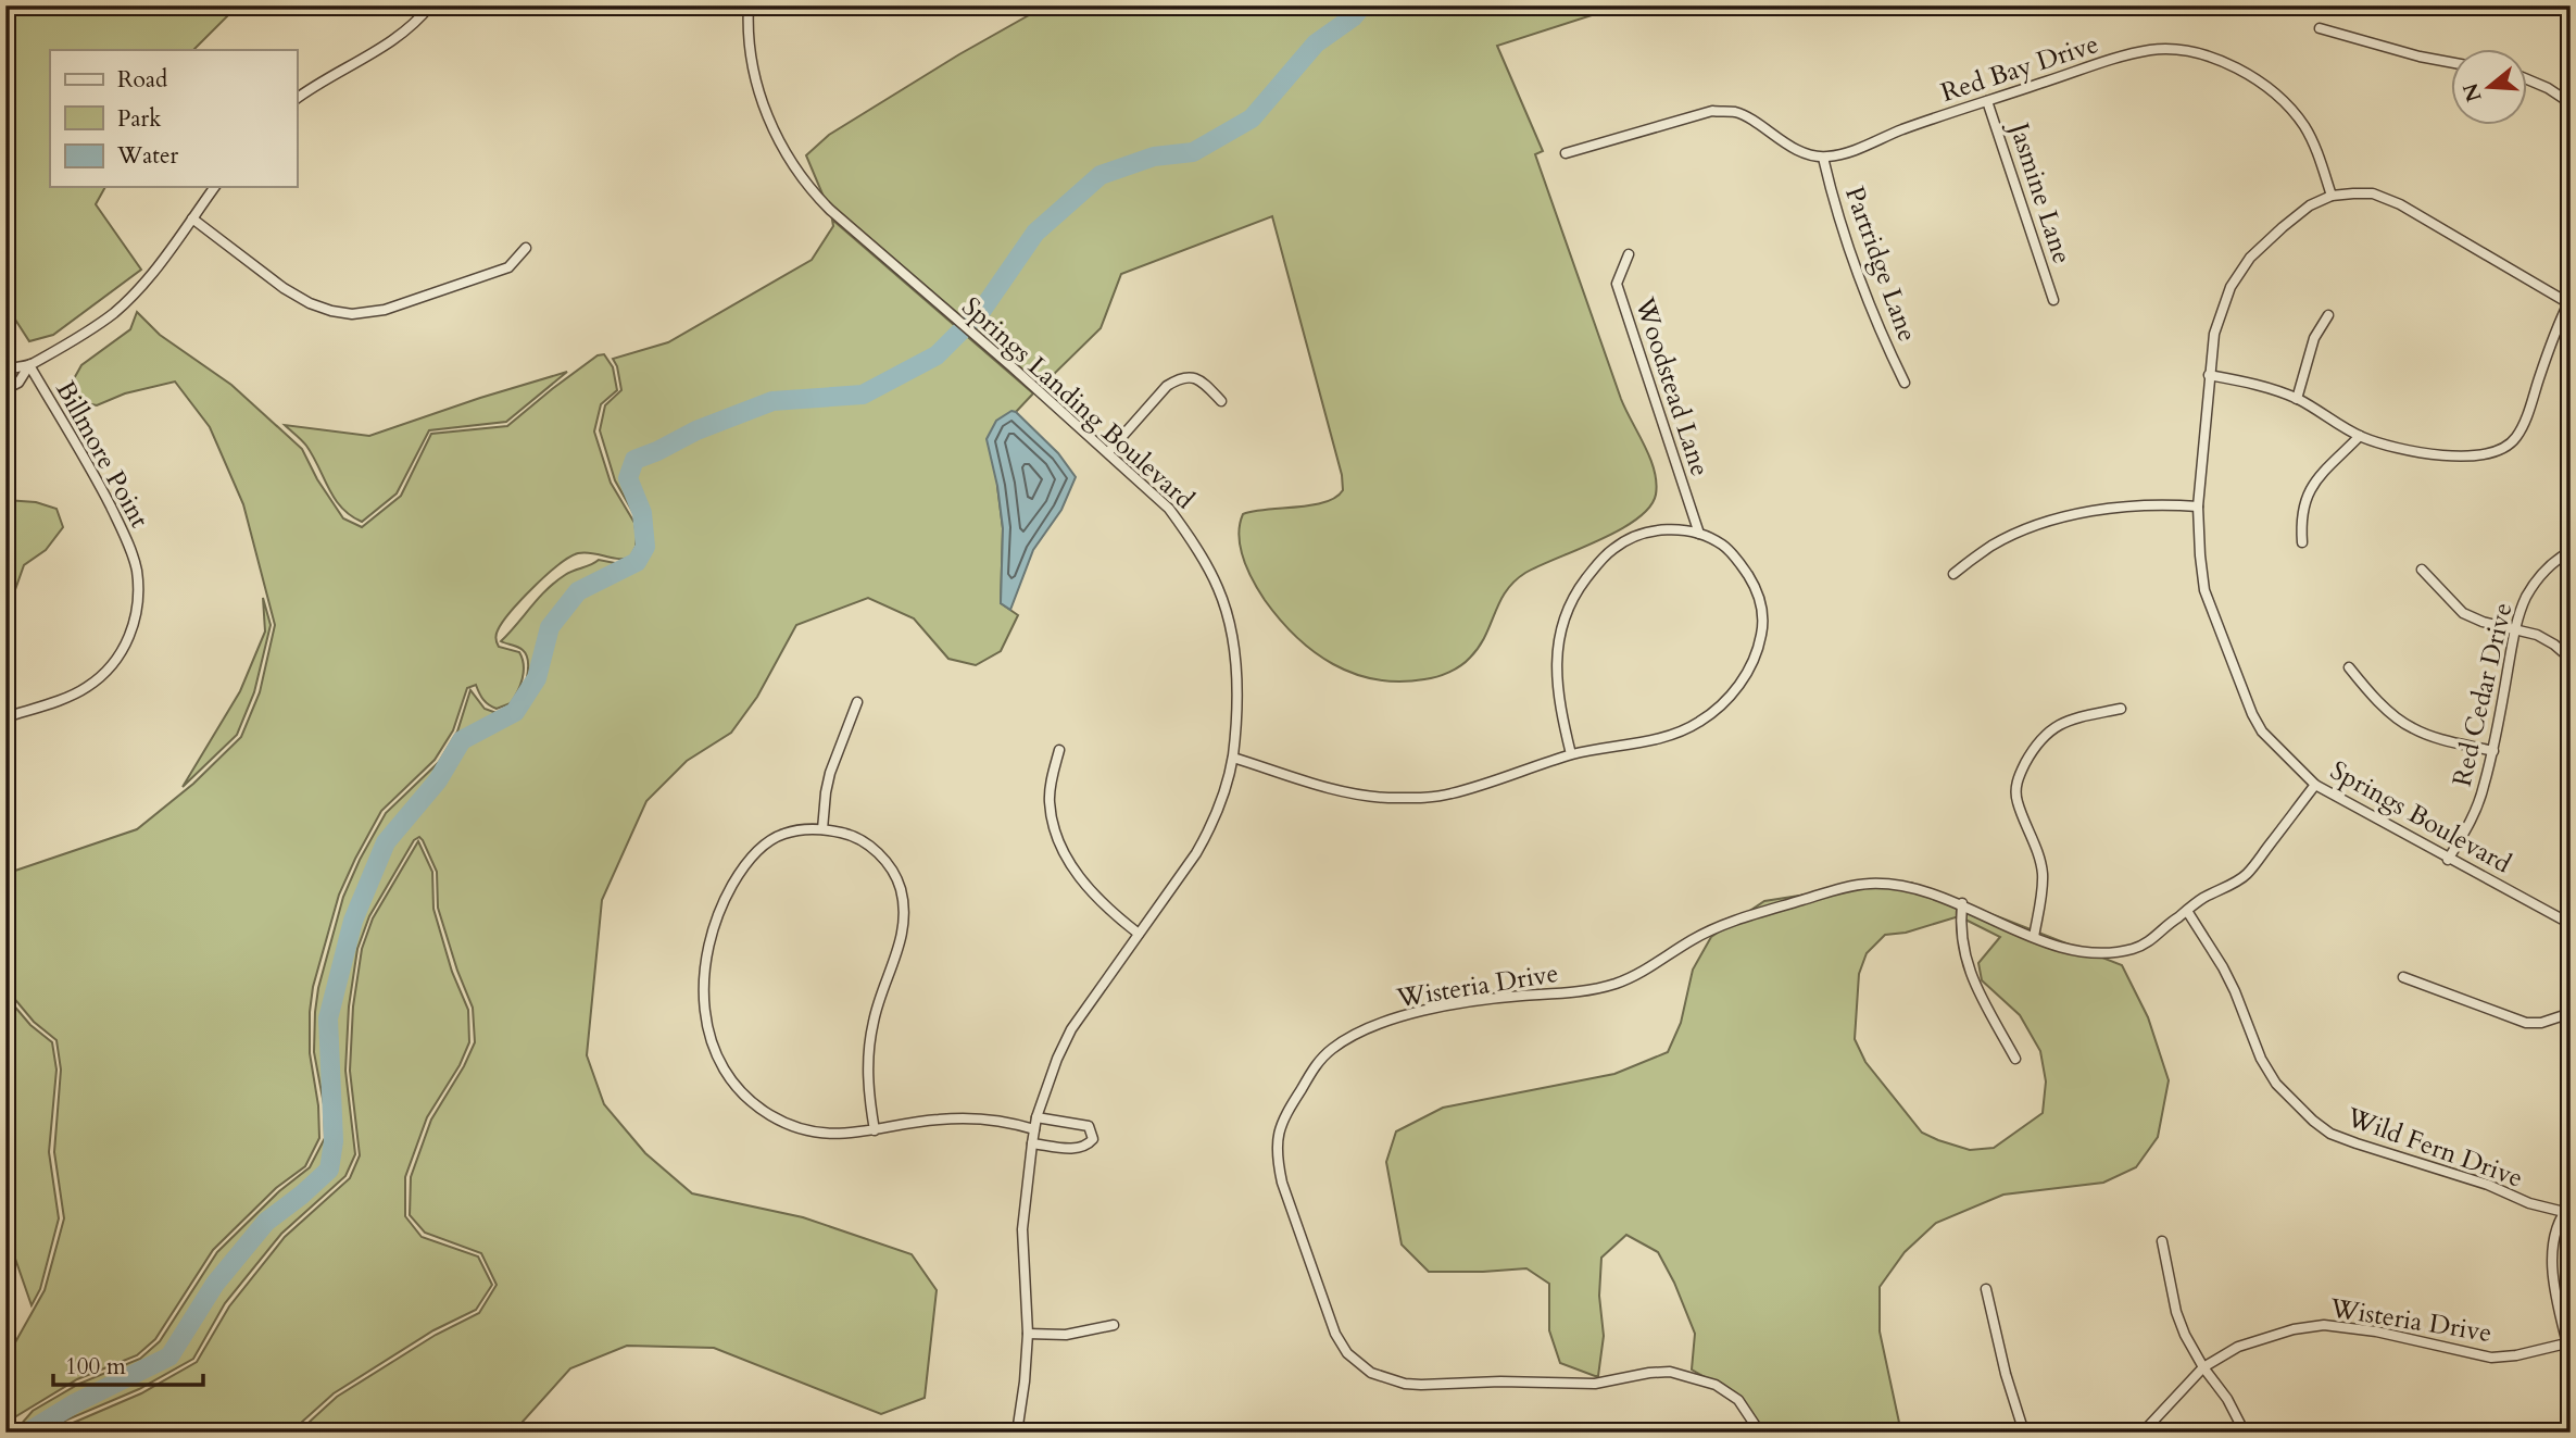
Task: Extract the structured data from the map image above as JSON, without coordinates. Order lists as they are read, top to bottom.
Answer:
{
  "streets": {
    "street": [
      "Red Bay Drive",
      "Jasmine Lane",
      "Partridge Lane",
      "Woodstead Lane",
      "Springs Landing Boulevard",
      "Billmore Point",
      "Red Cedar Drive",
      "Springs Boulevard",
      "Wisteria Drive",
      "Wild Fern Drive"
    ]
  },
  "crossings": [
    ["Red Bay Drive", "Jasmine Lane"],
    ["Red Bay Drive", "Partridge Lane"],
    ["Red Bay Drive", "Springs Boulevard"],
    ["Red Cedar Drive", "Springs Boulevard"],
    ["Springs Boulevard", "Wisteria Drive"],
    ["Wisteria Drive", "Wild Fern Drive"]
  ],
  "legend": ["Road", "Park", "Water"],
  "scale_bar": "100 m",
  "north": "left"
}
